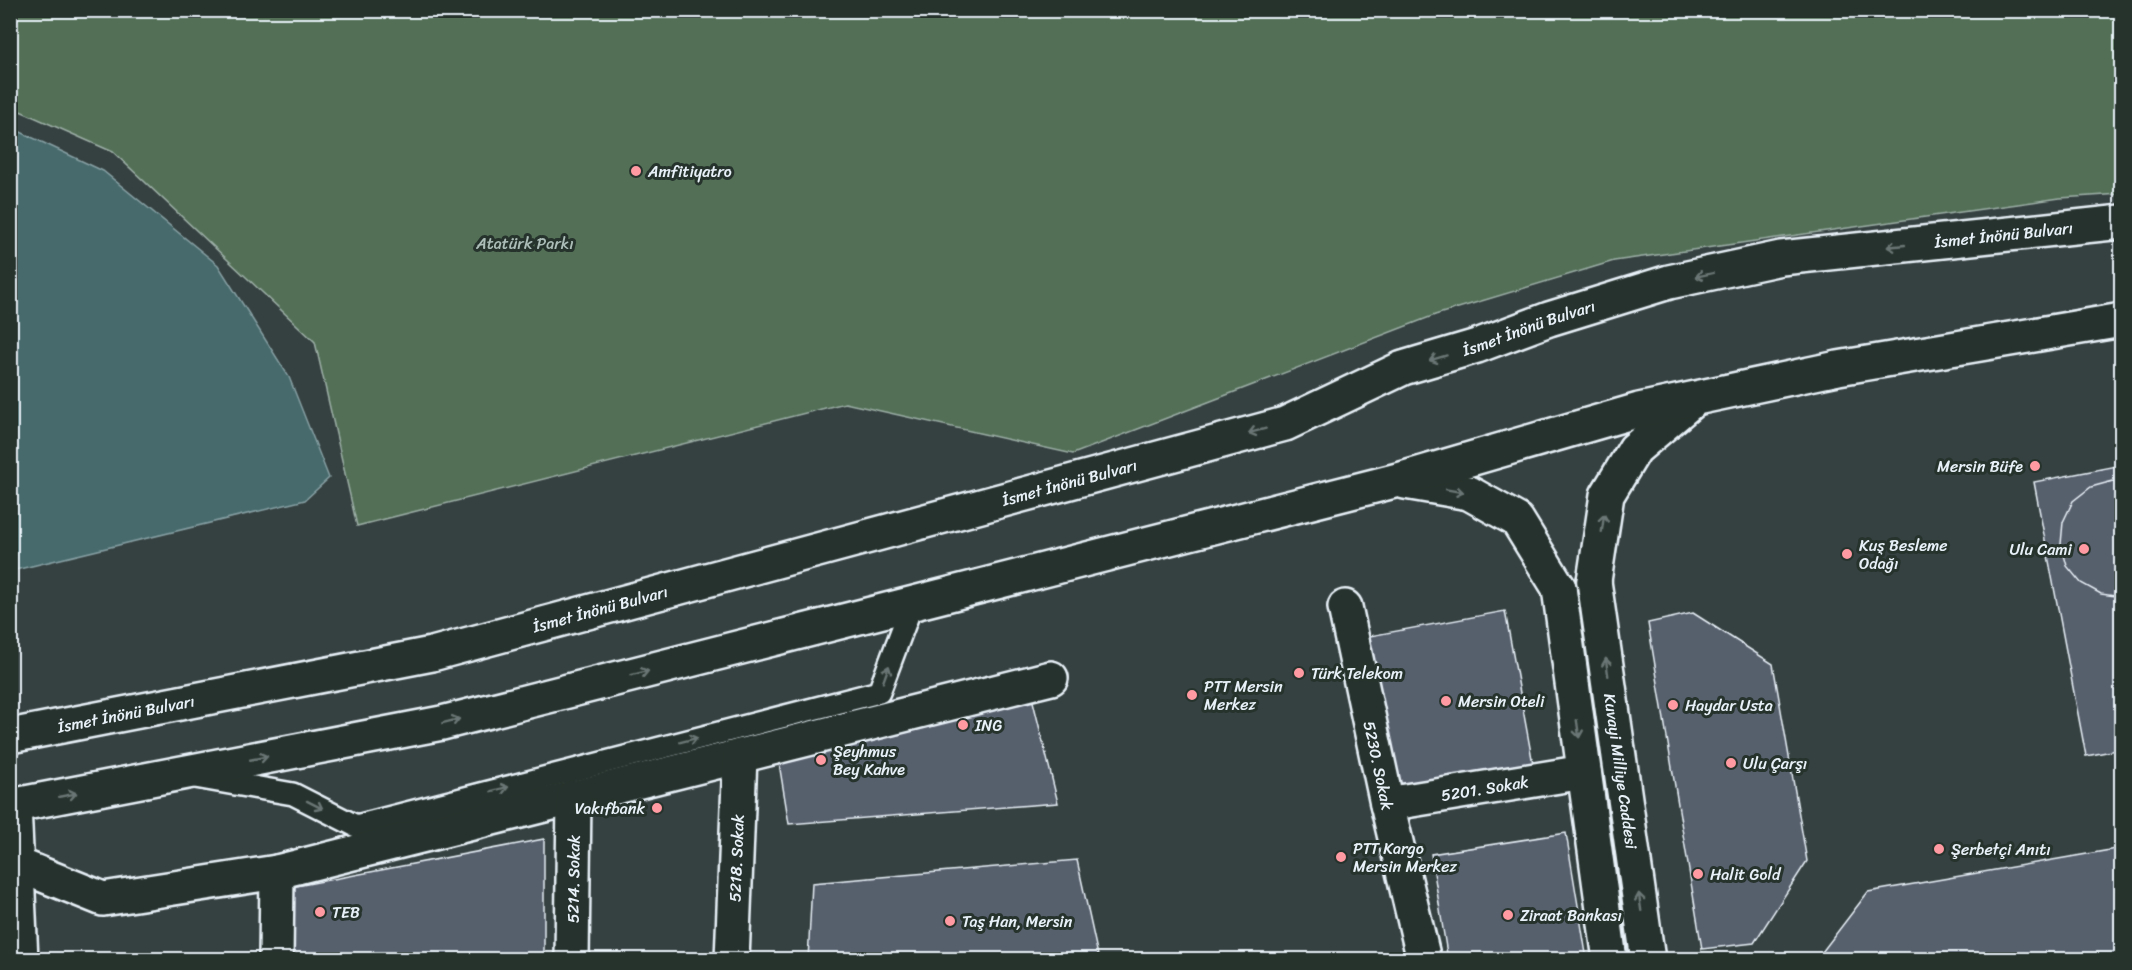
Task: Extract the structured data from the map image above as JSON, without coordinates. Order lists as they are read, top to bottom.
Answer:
{
  "streets": {
    "main road": [
      "İsmet İnönü Bulvarı",
      "5230. Sokak",
      "Kuvayi Milliye Caddesi",
      "5201. Sokak",
      "5218. Sokak",
      "5214. Sokak"
    ]
  },
  "crossings": [
    ["5230. Sokak", "5201. Sokak"]
  ],
  "parks": ["Atatürk Parkı"],
  "places": [
    "Amfitiyatro",
    "Mersin Büfe",
    "Ulu Cami",
    "Kuş Besleme Odağı",
    "Türk Telekom",
    "PTT Mersin Merkez",
    "Mersin Oteli",
    "Haydar Usta",
    "ING",
    "Şeyhmus Bey Kahve",
    "Ulu Çarşı",
    "Vakıfbank",
    "Şerbetçi Anıtı",
    "PTT Kargo Mersin Merkez",
    "Halit Gold",
    "TEB",
    "Ziraat Bankası",
    "Taş Han, Mersin"
  ]
}
